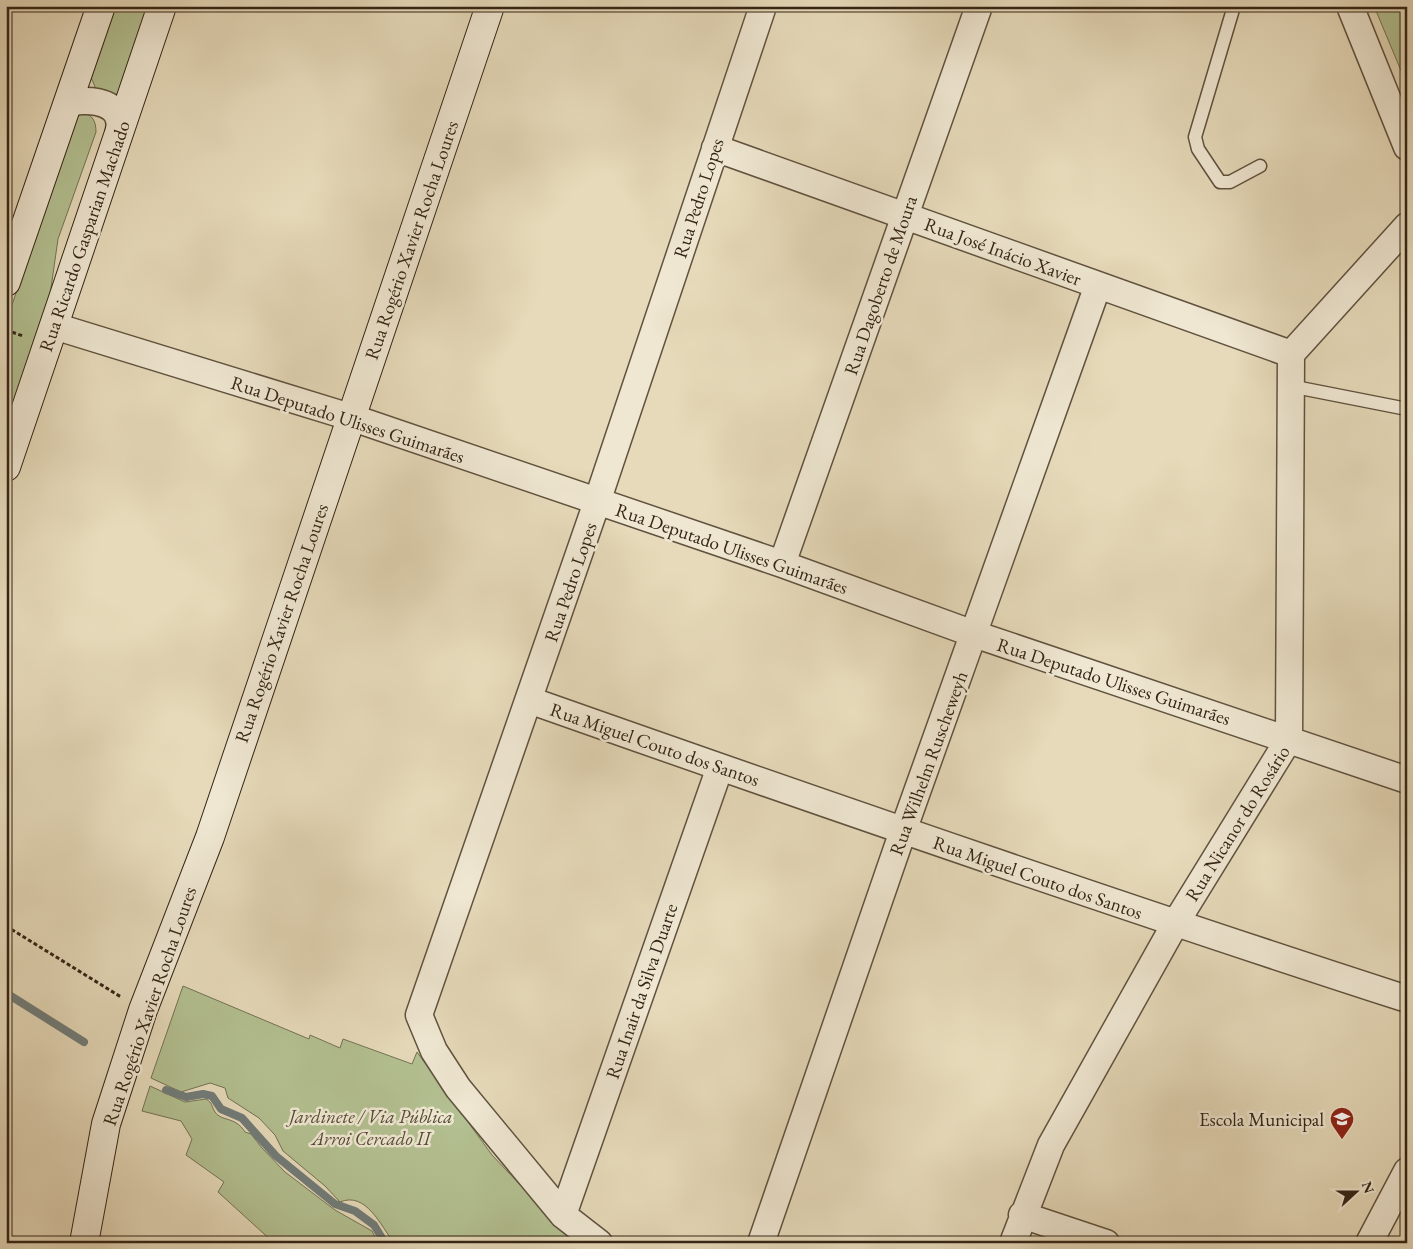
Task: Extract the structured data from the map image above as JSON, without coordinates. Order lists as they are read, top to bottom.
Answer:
{
  "streets": {
    "street": [
      "Rua Pedro Lopes",
      "Rua Ricardo Gasparian Machado",
      "Rua Rogério Xavier Rocha Loures",
      "Rua José Inácio Xavier",
      "Rua Dagoberto de Moura",
      "Rua Deputado Ulisses Guimarães",
      "Rua Miguel Couto dos Santos",
      "Rua Wilhelm Ruscheweyh",
      "Rua Nicanor do Rosário",
      "Rua Inair da Silva Duarte"
    ]
  },
  "crossings": [
    ["Rua Pedro Lopes", "Rua José Inácio Xavier"],
    ["Rua Pedro Lopes", "Rua Deputado Ulisses Guimarães"],
    ["Rua Pedro Lopes", "Rua Miguel Couto dos Santos"],
    ["Rua Pedro Lopes", "Rua Inair da Silva Duarte"],
    ["Rua Ricardo Gasparian Machado", "Rua Deputado Ulisses Guimarães"],
    ["Rua Rogério Xavier Rocha Loures", "Rua Deputado Ulisses Guimarães"],
    ["Rua José Inácio Xavier", "Rua Dagoberto de Moura"],
    ["Rua José Inácio Xavier", "Rua Wilhelm Ruscheweyh"],
    ["Rua José Inácio Xavier", "Rua Nicanor do Rosário"],
    ["Rua Dagoberto de Moura", "Rua Deputado Ulisses Guimarães"],
    ["Rua Deputado Ulisses Guimarães", "Rua Wilhelm Ruscheweyh"],
    ["Rua Deputado Ulisses Guimarães", "Rua Nicanor do Rosário"],
    ["Rua Miguel Couto dos Santos", "Rua Wilhelm Ruscheweyh"],
    ["Rua Miguel Couto dos Santos", "Rua Nicanor do Rosário"],
    ["Rua Miguel Couto dos Santos", "Rua Inair da Silva Duarte"]
  ],
  "parks": ["Jardinete / Via Pública Arroi Cercado II"],
  "places": {
    "school or university": ["Escola Municipal"]
  },
  "north": "right"
}
